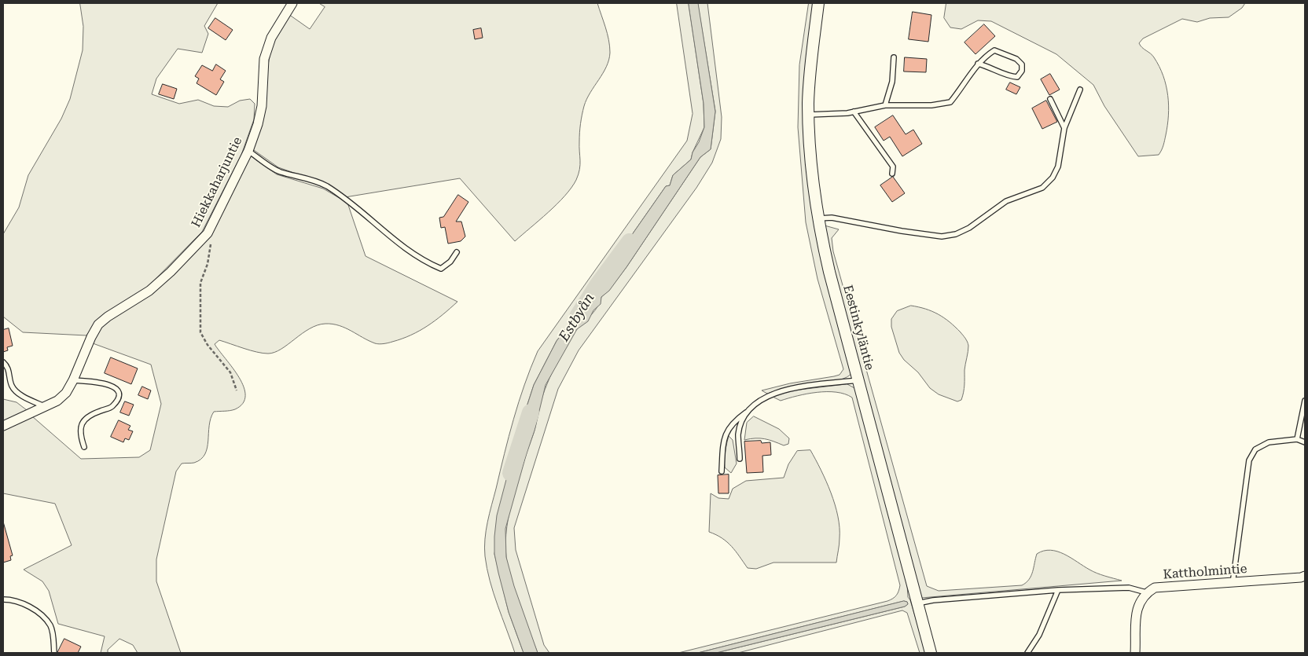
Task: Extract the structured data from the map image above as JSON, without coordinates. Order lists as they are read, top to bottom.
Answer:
{
  "streets": {
    "street": ["Hiekkaharjuntie", "Eestinkyläntie", "Kattholmintie"]
  },
  "water": ["Estbyån"]
}
